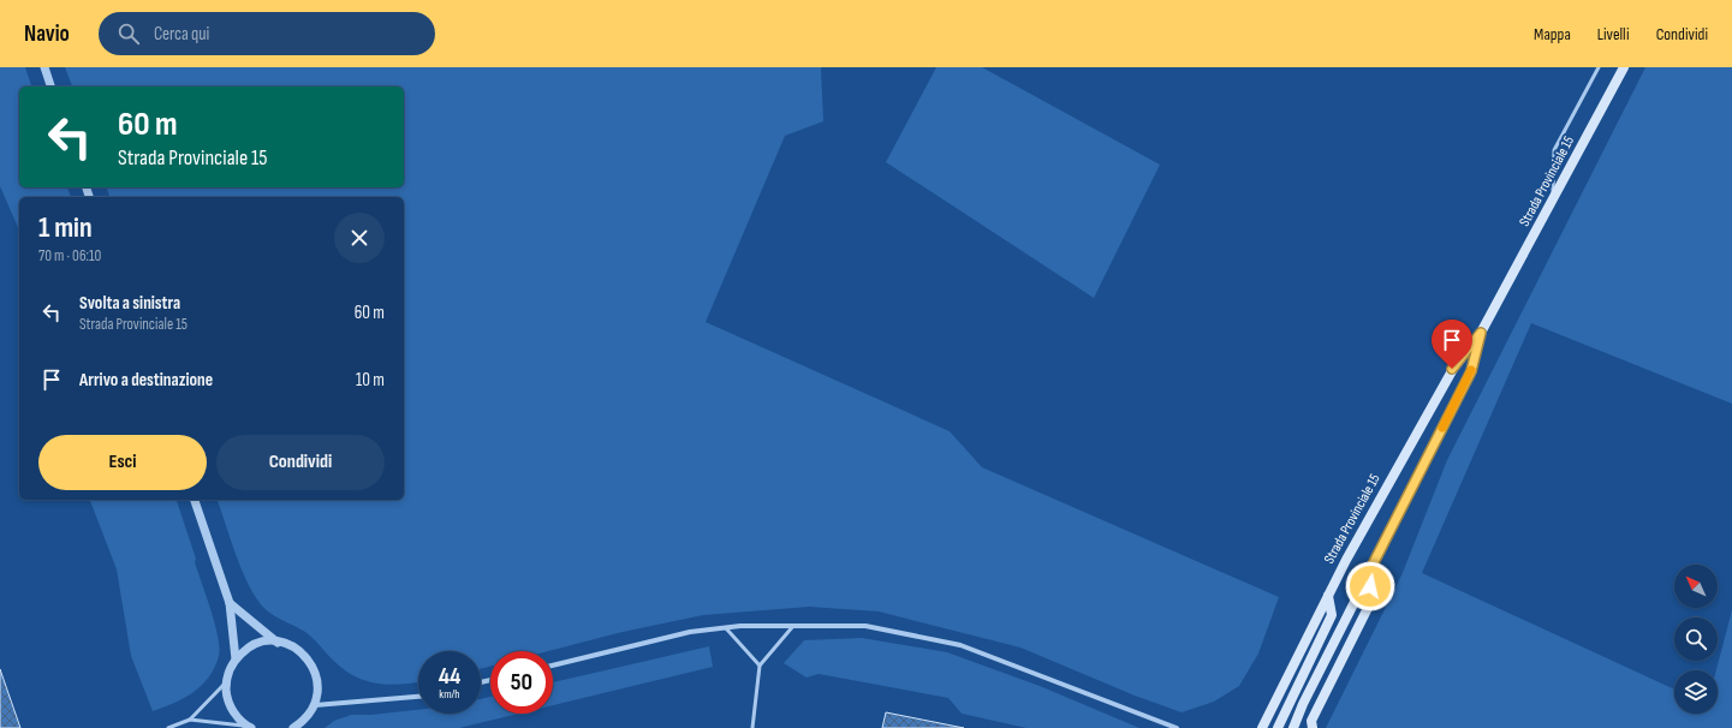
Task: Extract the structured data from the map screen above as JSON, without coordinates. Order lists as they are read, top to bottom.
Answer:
{
  "streets": {
    "main road": ["Strada Provinciale 15"]
  },
  "north": "top left",
  "page": {
    "header": "Navio",
    "search": "Cerca qui",
    "nav": ["Mappa", "Livelli", "Condividi"],
    "turn": ["60 m", "Strada Provinciale 15"],
    "heading": ["1 min", "70 m · 06:10"],
    "list": [
      {
        "name": "Svolta a sinistra",
        "note": "Strada Provinciale 15",
        "value": "60 m"
      },
      {
        "name": "Arrivo a destinazione",
        "value": "10 m"
      }
    ],
    "buttons": ["Esci", "Condividi"],
    "speed": "44 km/h",
    "limit": "50"
  }
}
